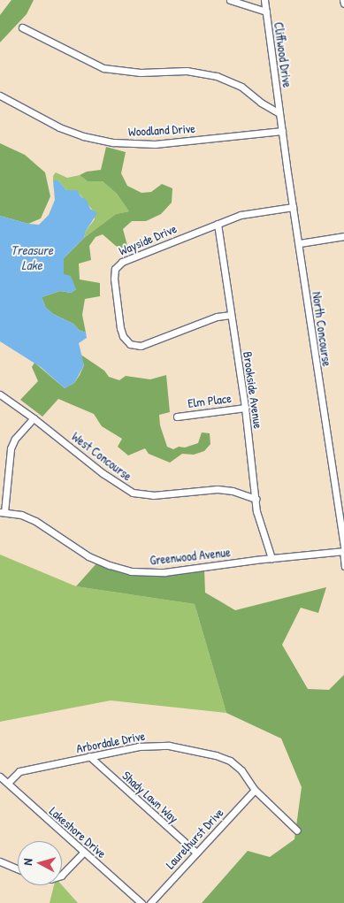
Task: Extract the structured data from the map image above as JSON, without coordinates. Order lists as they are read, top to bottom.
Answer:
{
  "streets": {
    "street": [
      "Cliffwood Drive",
      "Woodland Drive",
      "Wayside Drive",
      "North Concourse",
      "Brookside Avenue",
      "Elm Place",
      "West Concourse",
      "Greenwood Avenue",
      "Arbordale Drive",
      "Shady Lawn Way",
      "Lakeshore Drive",
      "Laurelhurst Drive"
    ]
  },
  "crossings": [
    ["Cliffwood Drive", "North Concourse"],
    ["Woodland Drive", "North Concourse"],
    ["Wayside Drive", "North Concourse"],
    ["Wayside Drive", "Brookside Avenue"],
    ["North Concourse", "Greenwood Avenue"],
    ["Brookside Avenue", "Elm Place"],
    ["Brookside Avenue", "West Concourse"],
    ["Brookside Avenue", "Greenwood Avenue"],
    ["Arbordale Drive", "Shady Lawn Way"],
    ["Arbordale Drive", "Lakeshore Drive"],
    ["Arbordale Drive", "Laurelhurst Drive"],
    ["Shady Lawn Way", "Laurelhurst Drive"]
  ],
  "water": ["Treasure Lake"],
  "north": "left"
}
